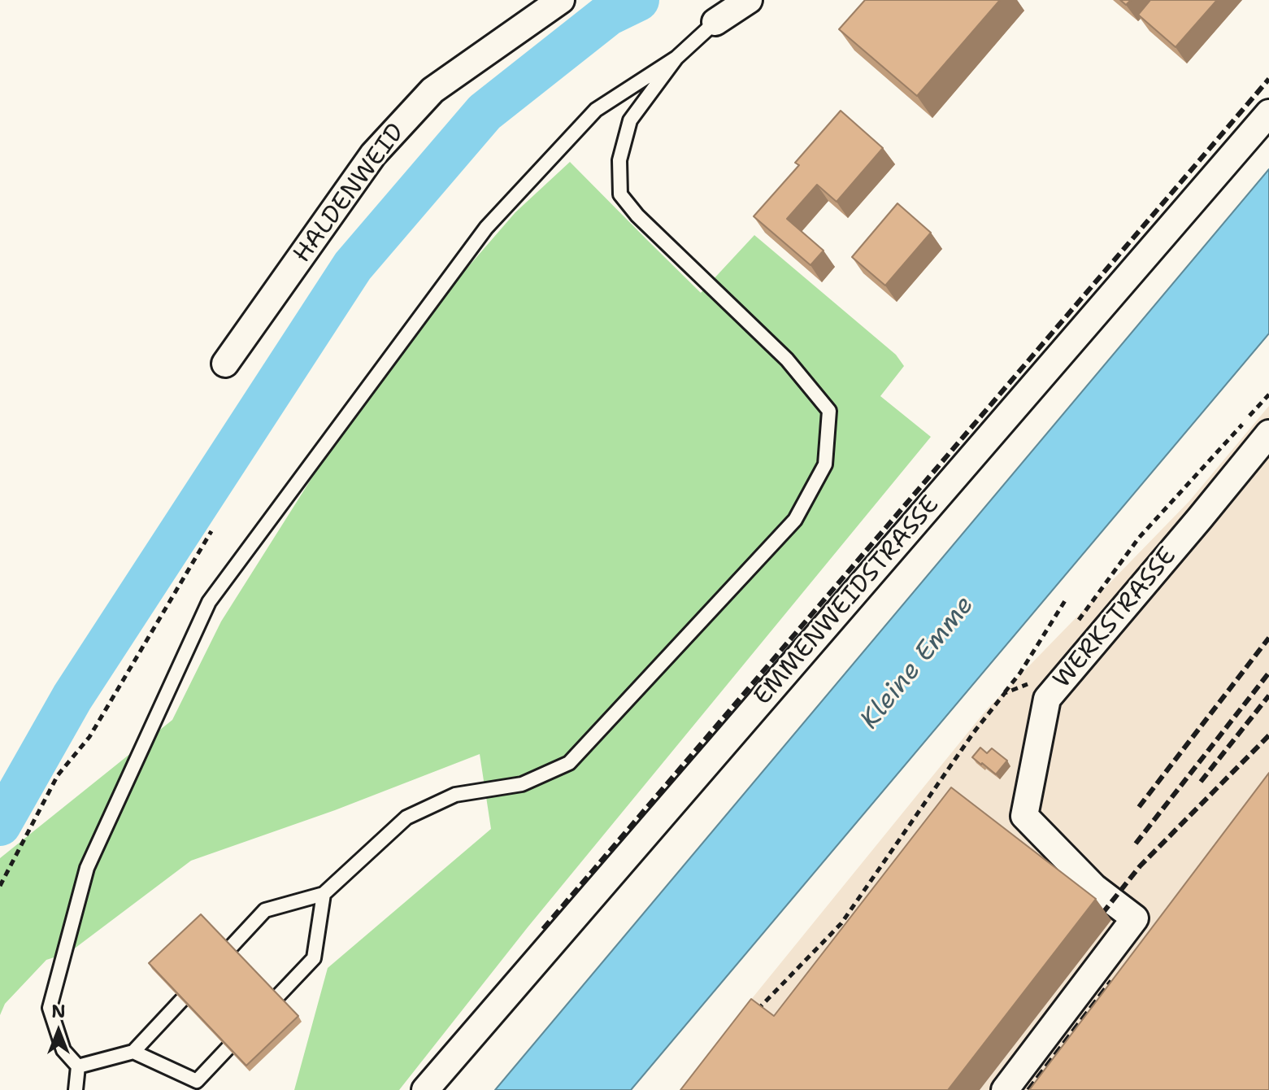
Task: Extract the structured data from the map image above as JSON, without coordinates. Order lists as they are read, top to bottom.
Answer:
{
  "streets": {
    "street": ["HALDENWEID", "EMMENWEIDSTRASSE", "WERKSTRASSE"]
  },
  "water": ["Kleine Emme"],
  "north": "top"
}
